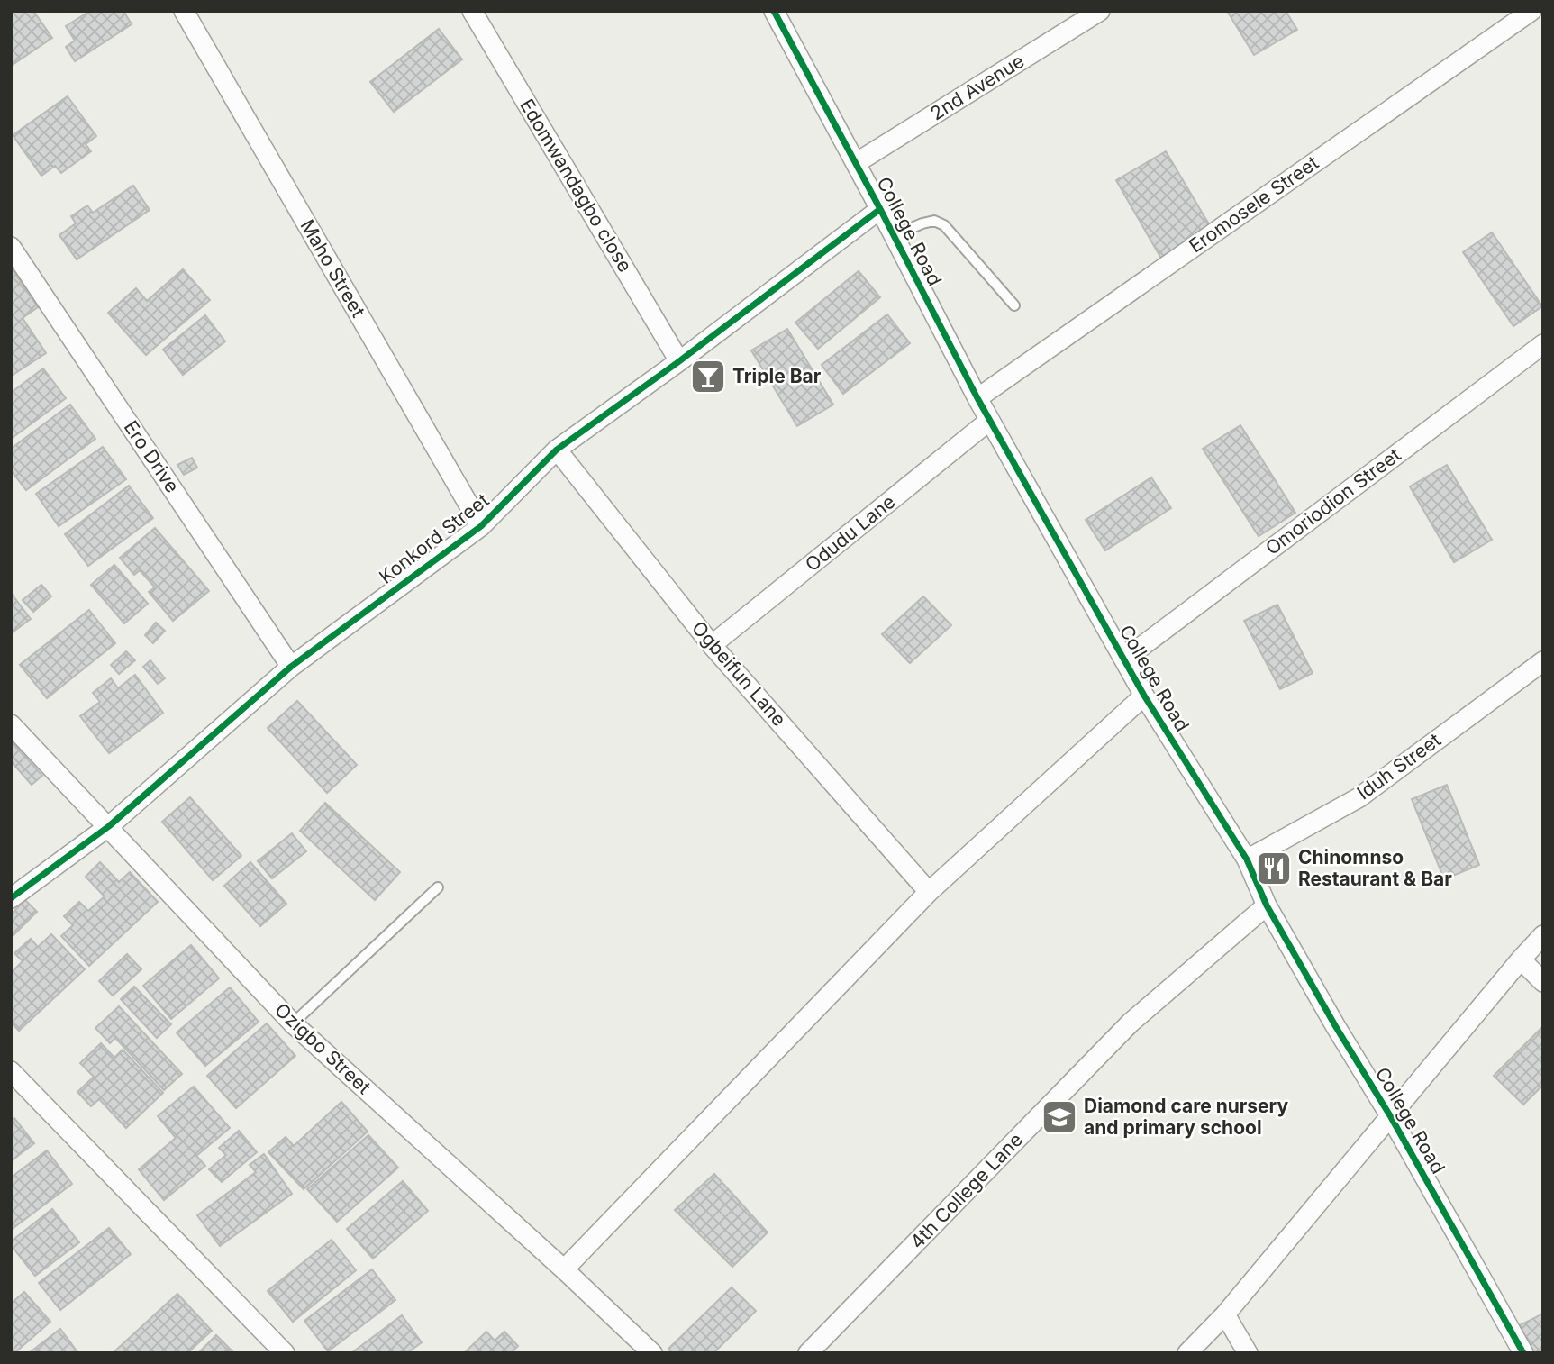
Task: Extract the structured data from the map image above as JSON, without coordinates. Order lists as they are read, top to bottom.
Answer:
{
  "streets": {
    "street": [
      "2nd Avenue",
      "Edomwandagbo close",
      "Eromosele Street",
      "College Road",
      "Maho Street",
      "Ero Drive",
      "Omoriodion Street",
      "Odudu Lane",
      "Konkord Street",
      "Ogbeifun Lane",
      "Iduh Street",
      "Ozigbo Street",
      "4th College Lane"
    ]
  },
  "crossings": [
    ["2nd Avenue", "College Road"],
    ["Edomwandagbo close", "Konkord Street"],
    ["Eromosele Street", "College Road"],
    ["College Road", "Omoriodion Street"],
    ["College Road", "Odudu Lane"],
    ["College Road", "Konkord Street"],
    ["College Road", "Iduh Street"],
    ["College Road", "4th College Lane"],
    ["Maho Street", "Konkord Street"],
    ["Ero Drive", "Konkord Street"],
    ["Odudu Lane", "Ogbeifun Lane"],
    ["Konkord Street", "Ogbeifun Lane"],
    ["Konkord Street", "Ozigbo Street"]
  ],
  "places": {
    "bar": ["Triple Bar"],
    "restaurant": ["Chinomnso Restaurant & Bar"],
    "school or university": ["Diamond care nursery and primary school"]
  }
}
